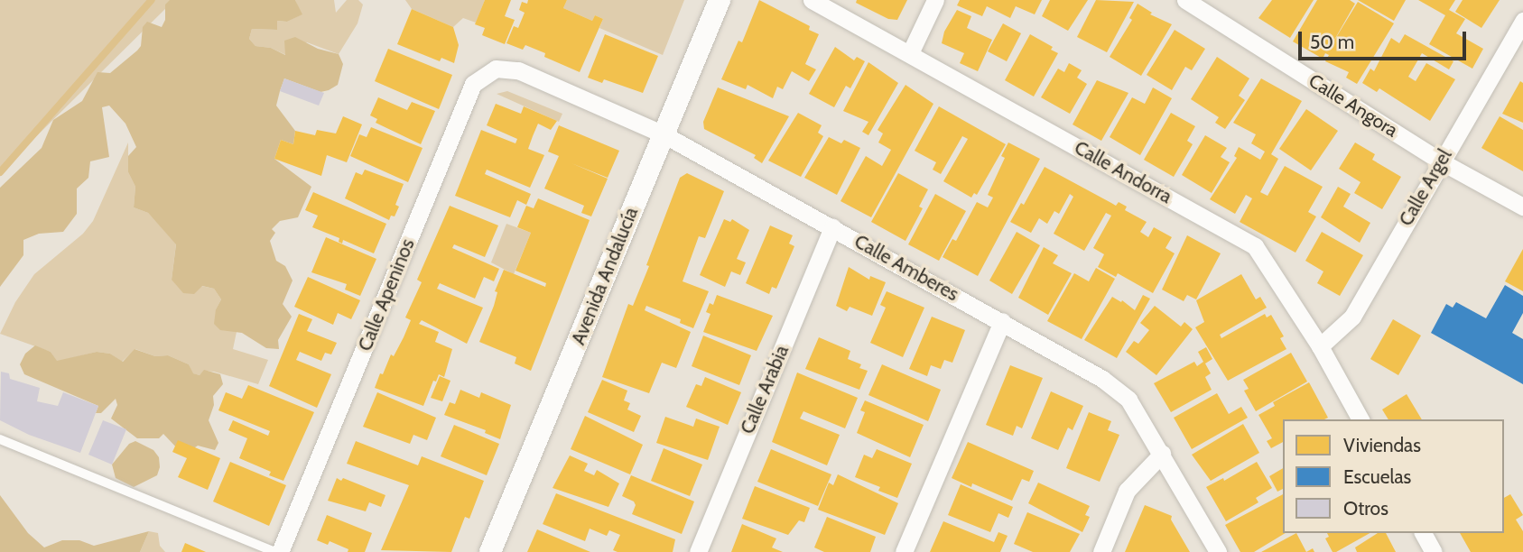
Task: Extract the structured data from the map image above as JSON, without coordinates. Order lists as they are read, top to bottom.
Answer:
{
  "streets": {
    "street": [
      "Calle Angora",
      "Calle Andorra",
      "Calle Argel",
      "Calle Amberes",
      "Avenida Andalucía",
      "Calle Apeninos",
      "Calle Arabia"
    ]
  },
  "crossings": [
    ["Calle Angora", "Calle Argel"],
    ["Calle Andorra", "Calle Argel"],
    ["Calle Amberes", "Avenida Andalucía"],
    ["Calle Amberes", "Calle Apeninos"],
    ["Calle Amberes", "Calle Arabia"]
  ],
  "legend": ["Viviendas", "Escuelas", "Otros"],
  "scale_bar": "50 m"
}
